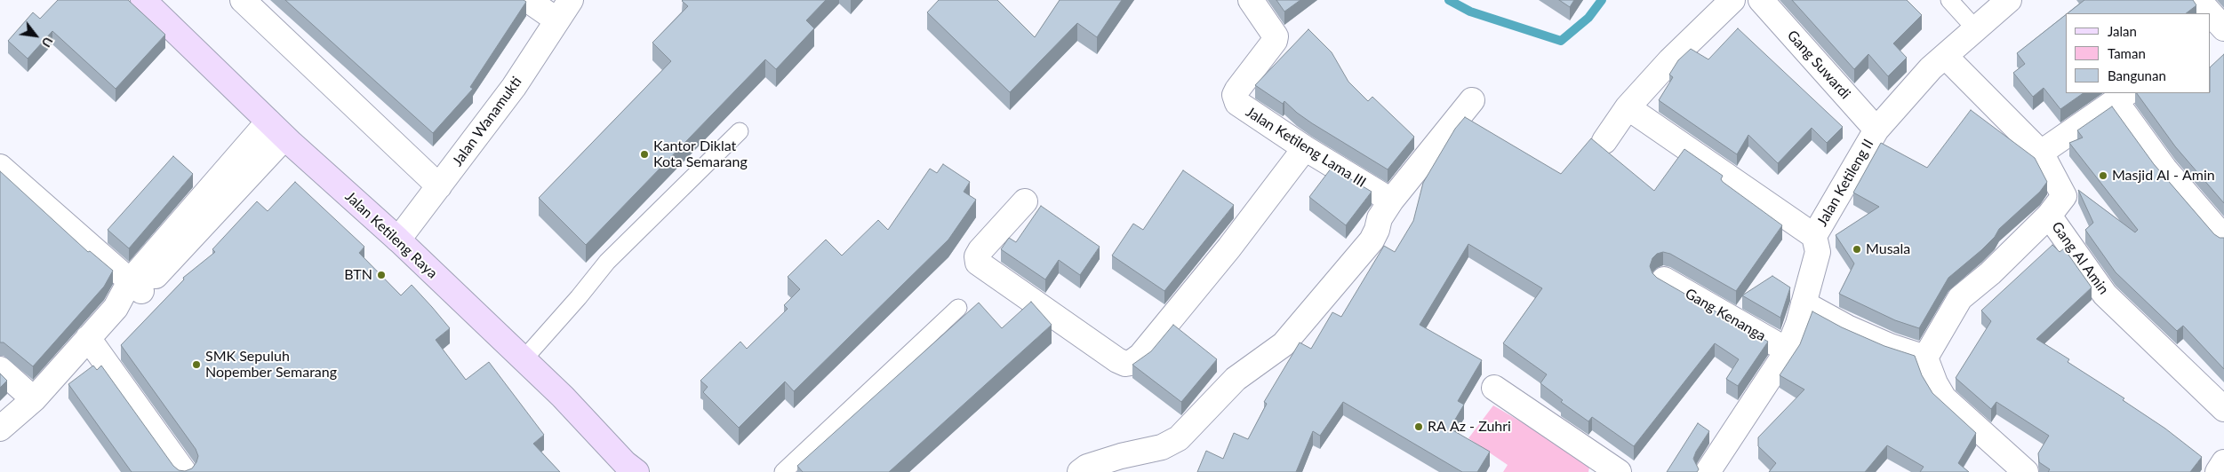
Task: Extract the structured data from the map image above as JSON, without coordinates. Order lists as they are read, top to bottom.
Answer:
{
  "streets": {
    "main road": ["Jalan Ketileng Raya"],
    "street": [
      "Gang Suwardi",
      "Jalan Wanamukti",
      "Jalan Ketileng Lama III",
      "Jalan Ketileng II",
      "Gang Al Amin",
      "Gang Kenanga"
    ]
  },
  "crossings": [
    ["Gang Suwardi", "Jalan Ketileng II"],
    ["Jalan Wanamukti", "Jalan Ketileng Raya"],
    ["Jalan Ketileng II", "Gang Al Amin"],
    ["Jalan Ketileng II", "Gang Kenanga"]
  ],
  "places": [
    "Kantor Diklat Kota Semarang",
    "Masjid Al - Amin",
    "Musala",
    "BTN",
    "SMK Sepuluh Nopember Semarang",
    "RA Az - Zuhri"
  ],
  "legend": ["Jalan", "Taman", "Bangunan"],
  "north": "bottom right"
}
